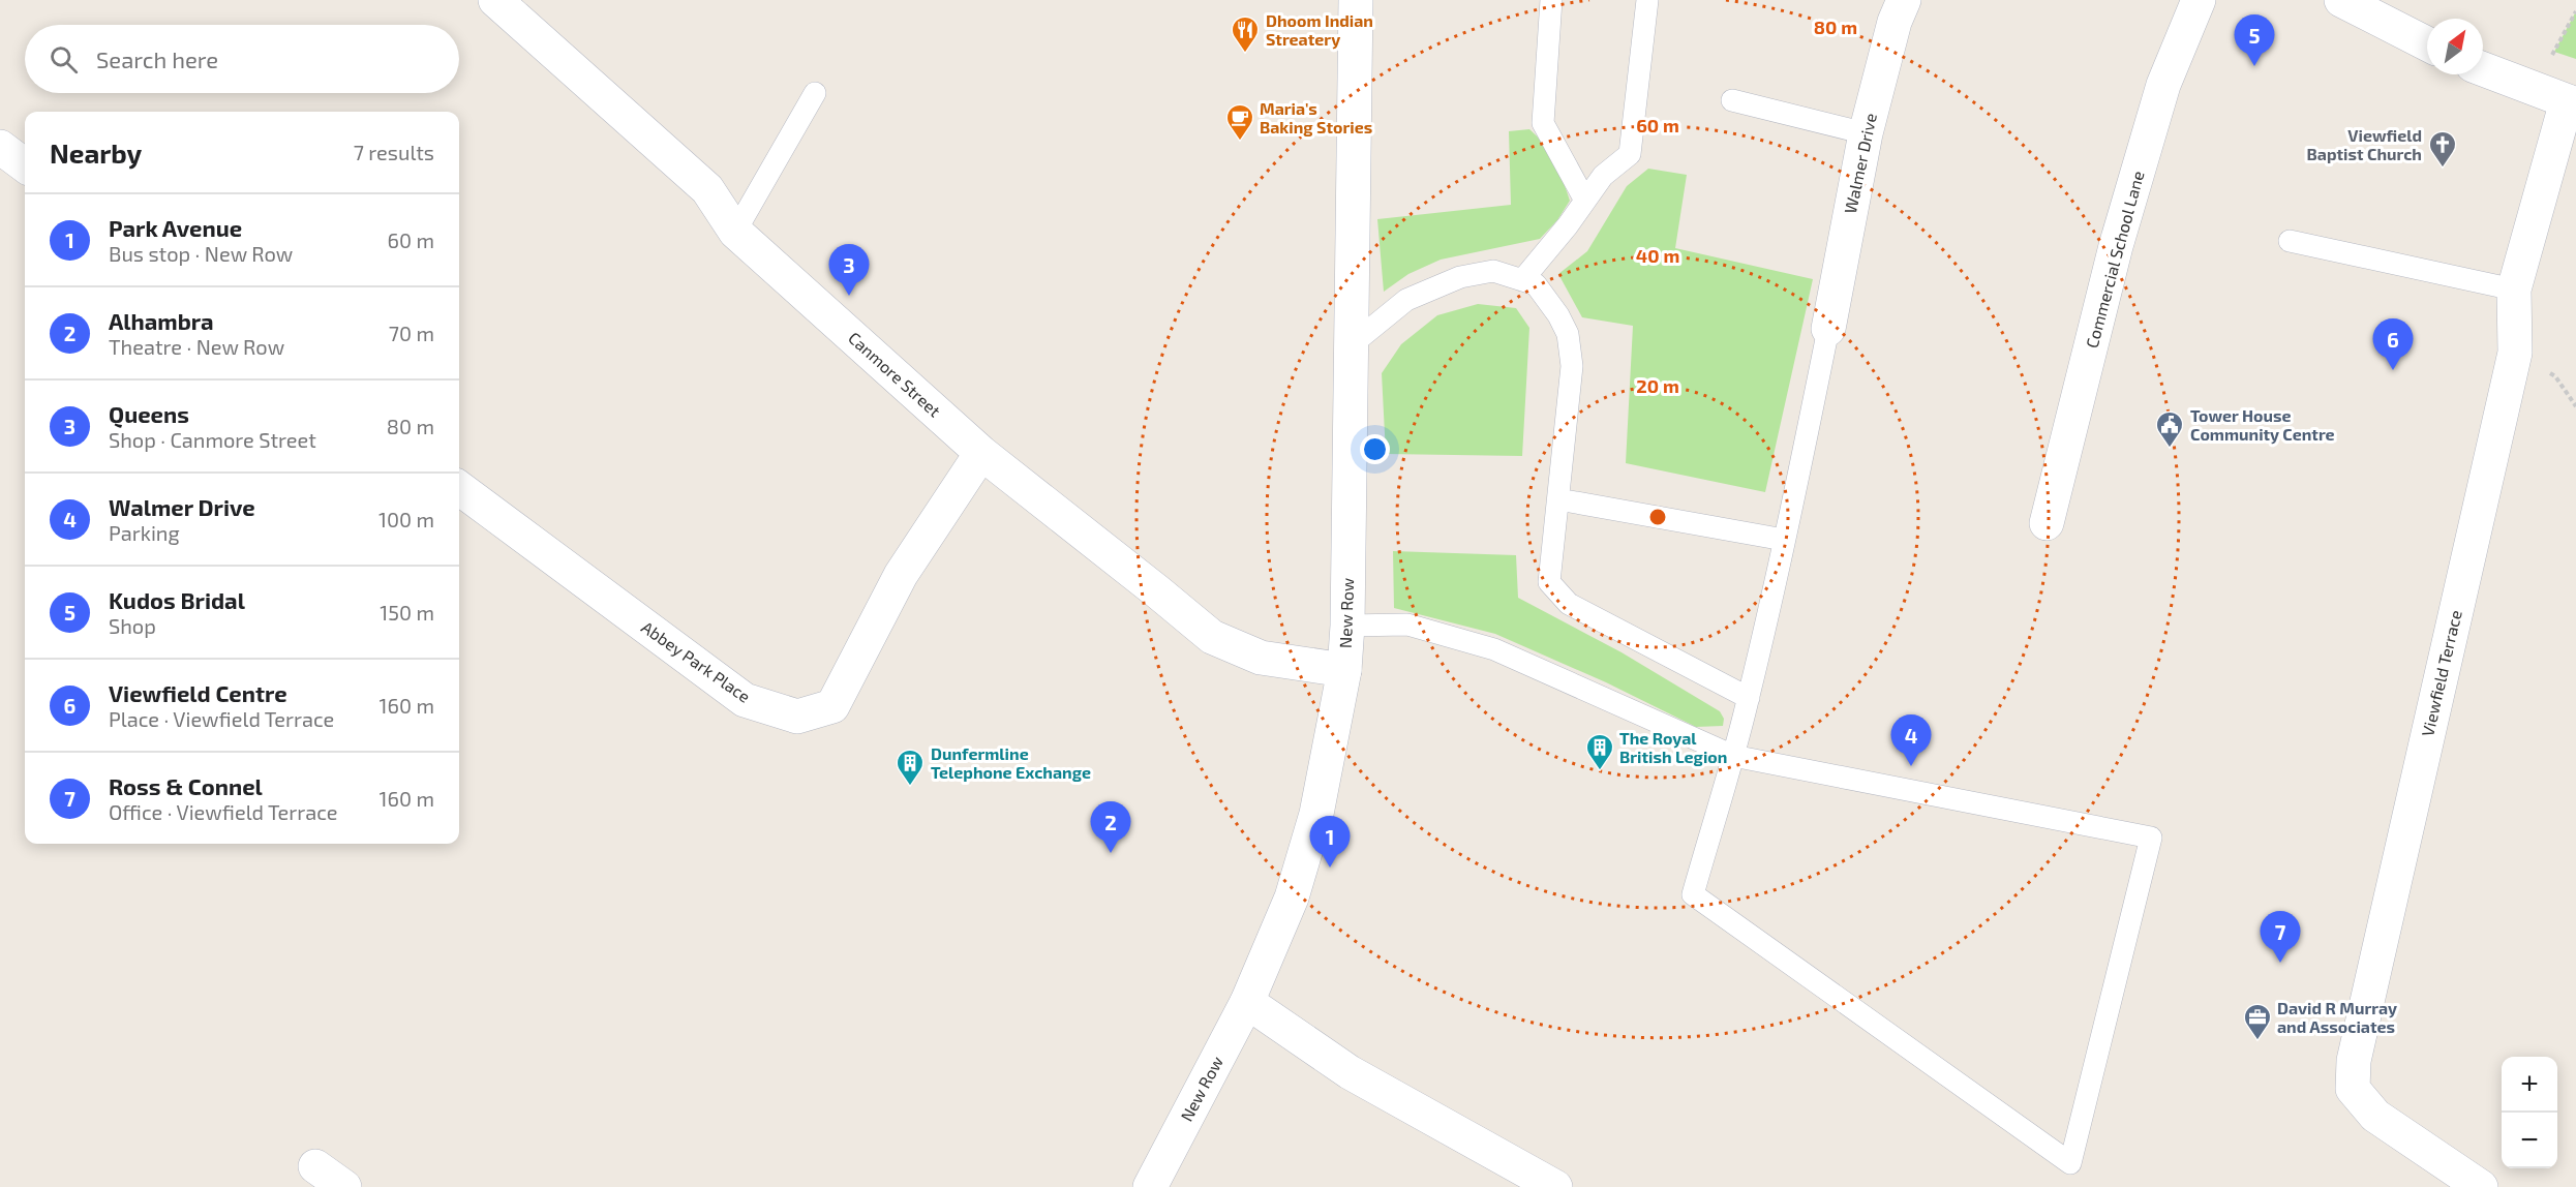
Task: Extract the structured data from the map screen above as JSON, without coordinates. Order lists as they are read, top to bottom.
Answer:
{
  "streets": {
    "street": [
      "Walmer Drive",
      "Commercial School Lane",
      "Canmore Street",
      "New Row",
      "Abbey Park Place",
      "Viewfield Terrace"
    ]
  },
  "crossings": [
    ["Canmore Street", "New Row"],
    ["Canmore Street", "Abbey Park Place"]
  ],
  "places": {
    "restaurant": ["Dhoom Indian Streatery"],
    "cafe": ["Maria's Baking Stories"],
    "church": ["Viewfield Baptist Church"],
    "public building": ["Tower House Community Centre"],
    "building": ["The Royal British Legion", "Dunfermline Telephone Exchange"],
    "office": ["David R Murray and Associates"]
  },
  "north": "top right",
  "page": {
    "pins": [
      "5",
      "3",
      "6",
      "4",
      "2",
      "1",
      "7"
    ],
    "search": "Search here",
    "heading": ["Nearby", "7 results"],
    "list": [
      {
        "mark": "1",
        "name": "Park Avenue",
        "note": "Bus stop · New Row",
        "value": "60 m"
      },
      {
        "mark": "2",
        "name": "Alhambra",
        "note": "Theatre · New Row",
        "value": "70 m"
      },
      {
        "mark": "3",
        "name": "Queens",
        "note": "Shop · Canmore Street",
        "value": "80 m"
      },
      {
        "mark": "4",
        "name": "Walmer Drive",
        "note": "Parking",
        "value": "100 m"
      },
      {
        "mark": "5",
        "name": "Kudos Bridal",
        "note": "Shop",
        "value": "150 m"
      },
      {
        "mark": "6",
        "name": "Viewfield Centre",
        "note": "Place · Viewfield Terrace",
        "value": "160 m"
      },
      {
        "mark": "7",
        "name": "Ross & Connel",
        "note": "Office · Viewfield Terrace",
        "value": "160 m"
      }
    ],
    "map_buttons": ["+", "−"]
  },
  "rings": [
    "80 m",
    "60 m",
    "40 m",
    "20 m"
  ]
}
